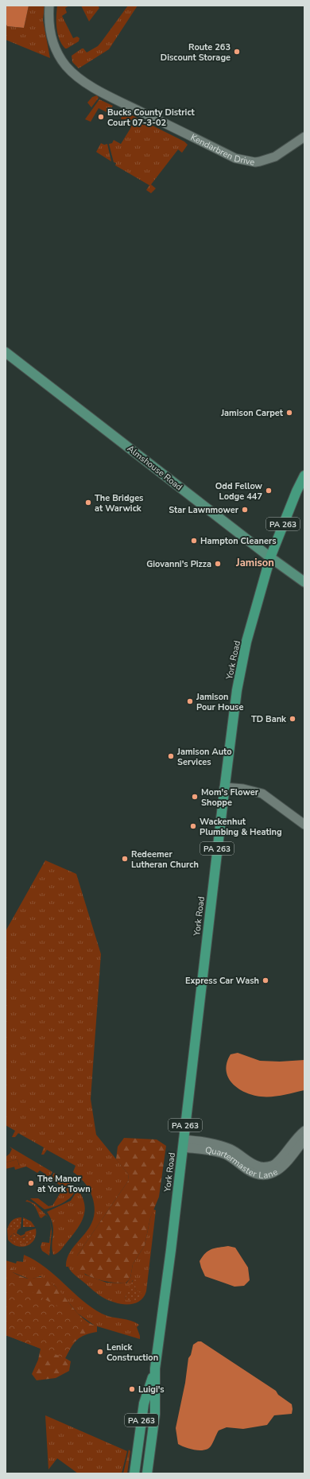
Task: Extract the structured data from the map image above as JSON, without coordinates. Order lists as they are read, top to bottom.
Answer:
{
  "streets": {
    "highway": ["PA 263", "York Road"],
    "main road": ["Almshouse Road"],
    "street": ["Kendarbren Drive", "Quartermaster Lane"]
  },
  "crossings": [
    ["Almshouse Road", "York Road"],
    ["York Road", "Quartermaster Lane"]
  ],
  "districts": ["Jamison"],
  "places": [
    "Route 263 Discount Storage",
    "Bucks County District Court 07-3-02",
    "Jamison Carpet",
    "Odd Fellow Lodge 447",
    "The Bridges at Warwick",
    "Star Lawnmower",
    "Hampton Cleaners",
    "Giovanni's Pizza",
    "Jamison Pour House",
    "TD Bank",
    "Jamison Auto Services",
    "Mom's Flower Shoppe",
    "Wackenhut Plumbing & Heating",
    "Redeemer Lutheran Church",
    "Express Car Wash",
    "The Manor at York Town",
    "Lenick Construction",
    "Luigi's"
  ]
}
